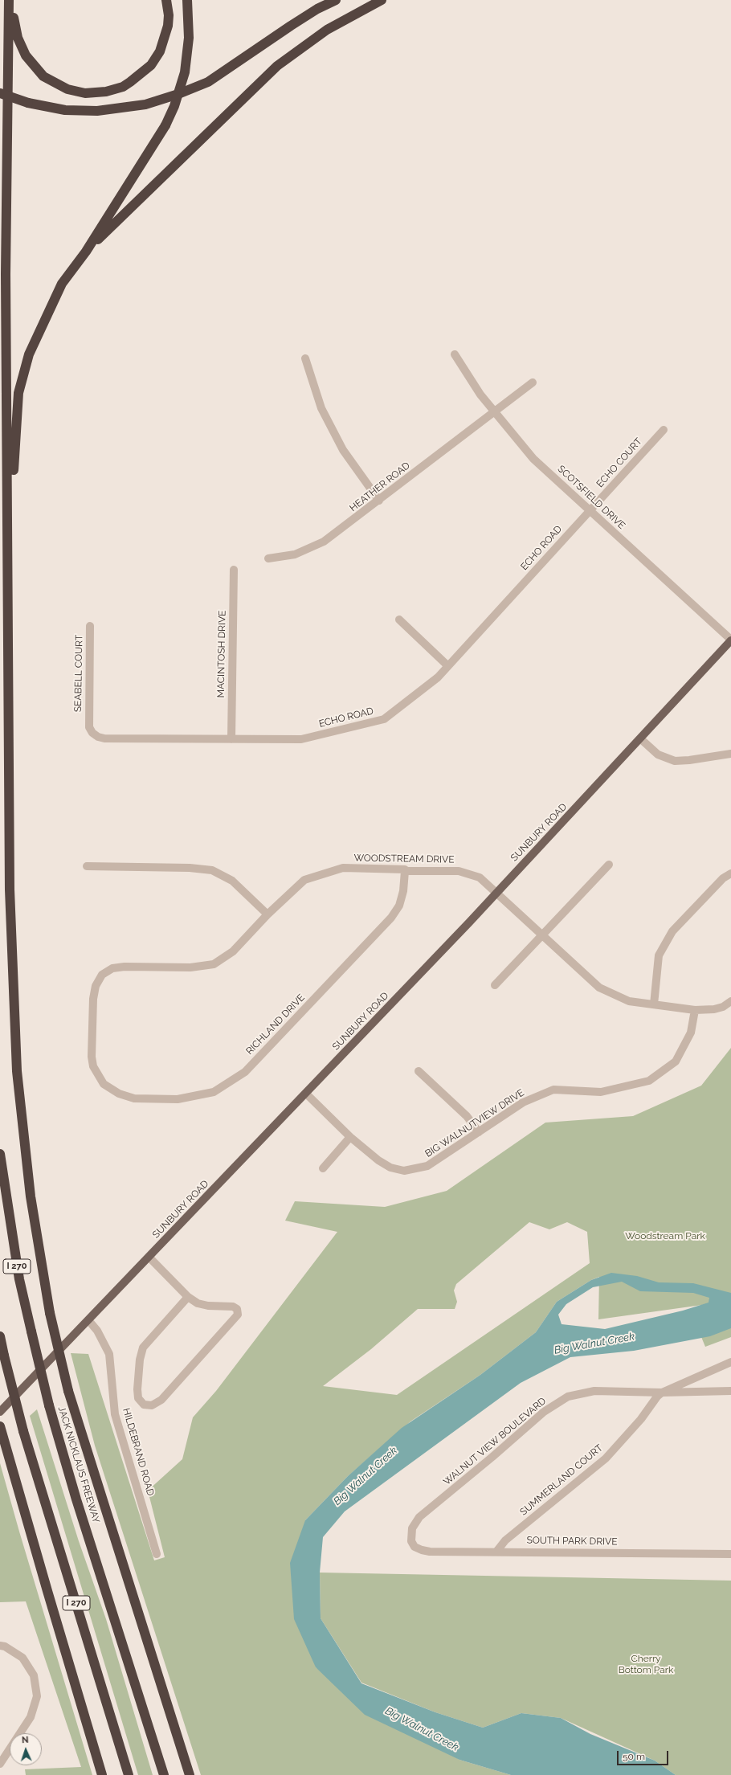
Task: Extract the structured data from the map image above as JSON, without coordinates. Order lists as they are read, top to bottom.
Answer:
{
  "streets": {
    "highway": ["I 270", "JACK NICKLAUS FREEWAY"],
    "main road": ["SUNBURY ROAD"],
    "street": [
      "ECHO COURT",
      "HEATHER ROAD",
      "SCOTSFIELD DRIVE",
      "ECHO ROAD",
      "MACINTOSH DRIVE",
      "SEABELL COURT",
      "WOODSTREAM DRIVE",
      "RICHLAND DRIVE",
      "BIG WALNUTVIEW DRIVE",
      "WALNUT VIEW BOULEVARD",
      "HILDEBRAND ROAD",
      "SUMMERLAND COURT",
      "SOUTH PARK DRIVE"
    ]
  },
  "crossings": [
    ["ECHO COURT", "SCOTSFIELD DRIVE"],
    ["ECHO COURT", "ECHO ROAD"],
    ["HEATHER ROAD", "SCOTSFIELD DRIVE"],
    ["SCOTSFIELD DRIVE", "ECHO ROAD"],
    ["SCOTSFIELD DRIVE", "SUNBURY ROAD"],
    ["ECHO ROAD", "MACINTOSH DRIVE"],
    ["ECHO ROAD", "SEABELL COURT"],
    ["SUNBURY ROAD", "WOODSTREAM DRIVE"],
    ["SUNBURY ROAD", "BIG WALNUTVIEW DRIVE"],
    ["SUNBURY ROAD", "HILDEBRAND ROAD"],
    ["WOODSTREAM DRIVE", "RICHLAND DRIVE"],
    ["WOODSTREAM DRIVE", "BIG WALNUTVIEW DRIVE"],
    ["WALNUT VIEW BOULEVARD", "SUMMERLAND COURT"],
    ["WALNUT VIEW BOULEVARD", "SOUTH PARK DRIVE"],
    ["SUMMERLAND COURT", "SOUTH PARK DRIVE"]
  ],
  "water": ["Big Walnut Creek"],
  "parks": ["Woodstream Park", "Cherry Bottom Park"],
  "scale_bar": "50 m",
  "north": "top"
}
